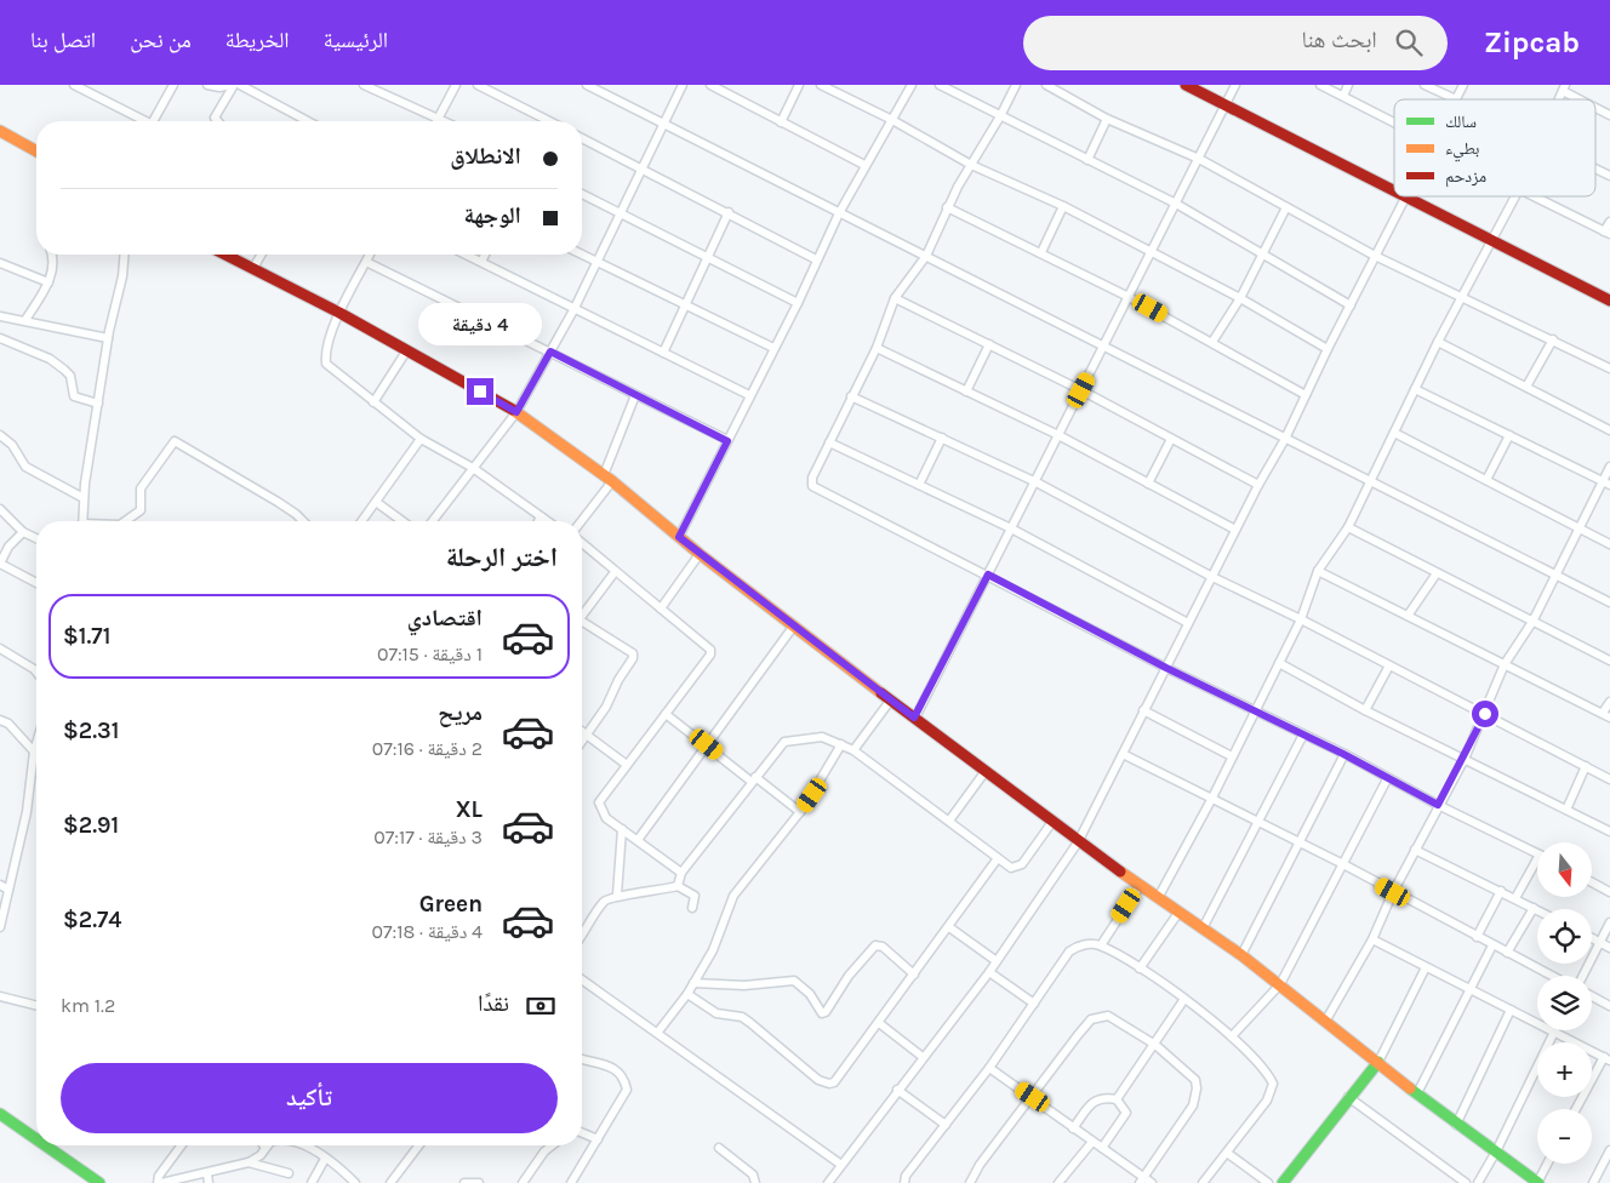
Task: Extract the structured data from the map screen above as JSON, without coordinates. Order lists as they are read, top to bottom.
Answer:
{
  "legend": ["سالك", "بطيء", "مزدحم"],
  "north": "bottom",
  "page": {
    "header": "Zipcab",
    "search": "ابحث هنا",
    "nav": [
      "الرئيسية",
      "الخريطة",
      "من نحن",
      "اتصل بنا"
    ],
    "banner": ["الانطلاق", "الوجهة"],
    "bubble": "4 دقيقة",
    "heading": "اختر الرحلة",
    "list": [
      {
        "name": "اقتصادي",
        "note": "1 دقيقة · 07:15",
        "value": "$1.71"
      },
      {
        "name": "مريح",
        "note": "2 دقيقة · 07:16",
        "value": "$2.31"
      },
      {
        "name": "XL",
        "note": "3 دقيقة · 07:17",
        "value": "$2.91"
      },
      {
        "name": "Green",
        "note": "4 دقيقة · 07:18",
        "value": "$2.74"
      }
    ],
    "map_buttons": ["+", "−"],
    "pay": ["نقدًا", "1.2 km"],
    "buttons": "تأكيد"
  }
}
